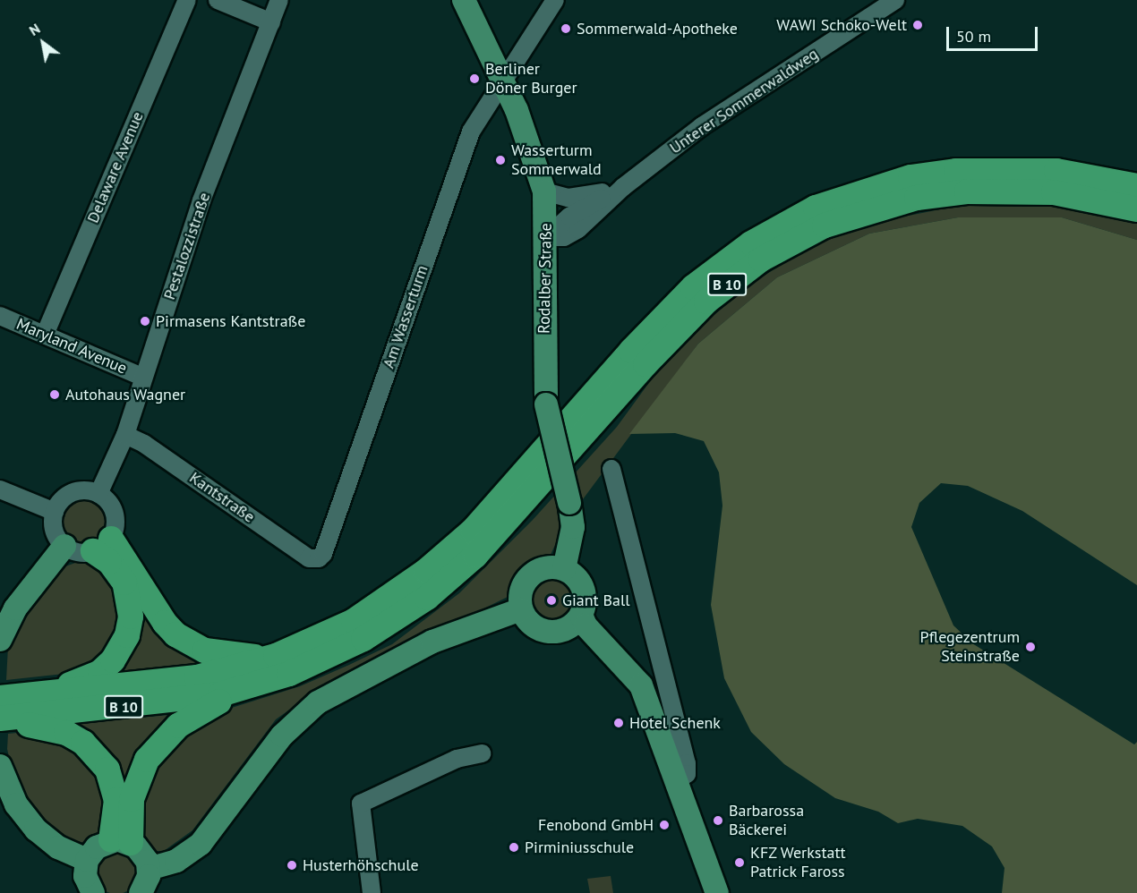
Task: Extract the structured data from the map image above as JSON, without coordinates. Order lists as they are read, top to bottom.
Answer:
{
  "streets": {
    "highway": ["B 10"],
    "main road": ["Rodalber Straße"],
    "street": [
      "Unterer Sommerwaldweg",
      "Delaware Avenue",
      "Pestalozzistraße",
      "Am Wasserturm",
      "Maryland Avenue",
      "Kantstraße"
    ]
  },
  "crossings": [
    ["Unterer Sommerwaldweg", "Rodalber Straße"],
    ["Delaware Avenue", "Maryland Avenue"],
    ["Pestalozzistraße", "Maryland Avenue"],
    ["Pestalozzistraße", "Kantstraße"],
    ["Rodalber Straße", "Am Wasserturm"],
    ["Am Wasserturm", "Kantstraße"]
  ],
  "places": [
    "WAWI Schoko-Welt",
    "Sommerwald-Apotheke",
    "Berliner Döner Burger",
    "Wasserturm Sommerwald",
    "Pirmasens Kantstraße",
    "Autohaus Wagner",
    "Giant Ball",
    "Pflegezentrum Steinstraße",
    "Hotel Schenk",
    "Barbarossa Bäckerei",
    "Fenobond GmbH",
    "Pirminiusschule",
    "KFZ Werkstatt Patrick Faross",
    "Husterhöhschule"
  ],
  "scale_bar": "50 m",
  "north": "top left"
}
